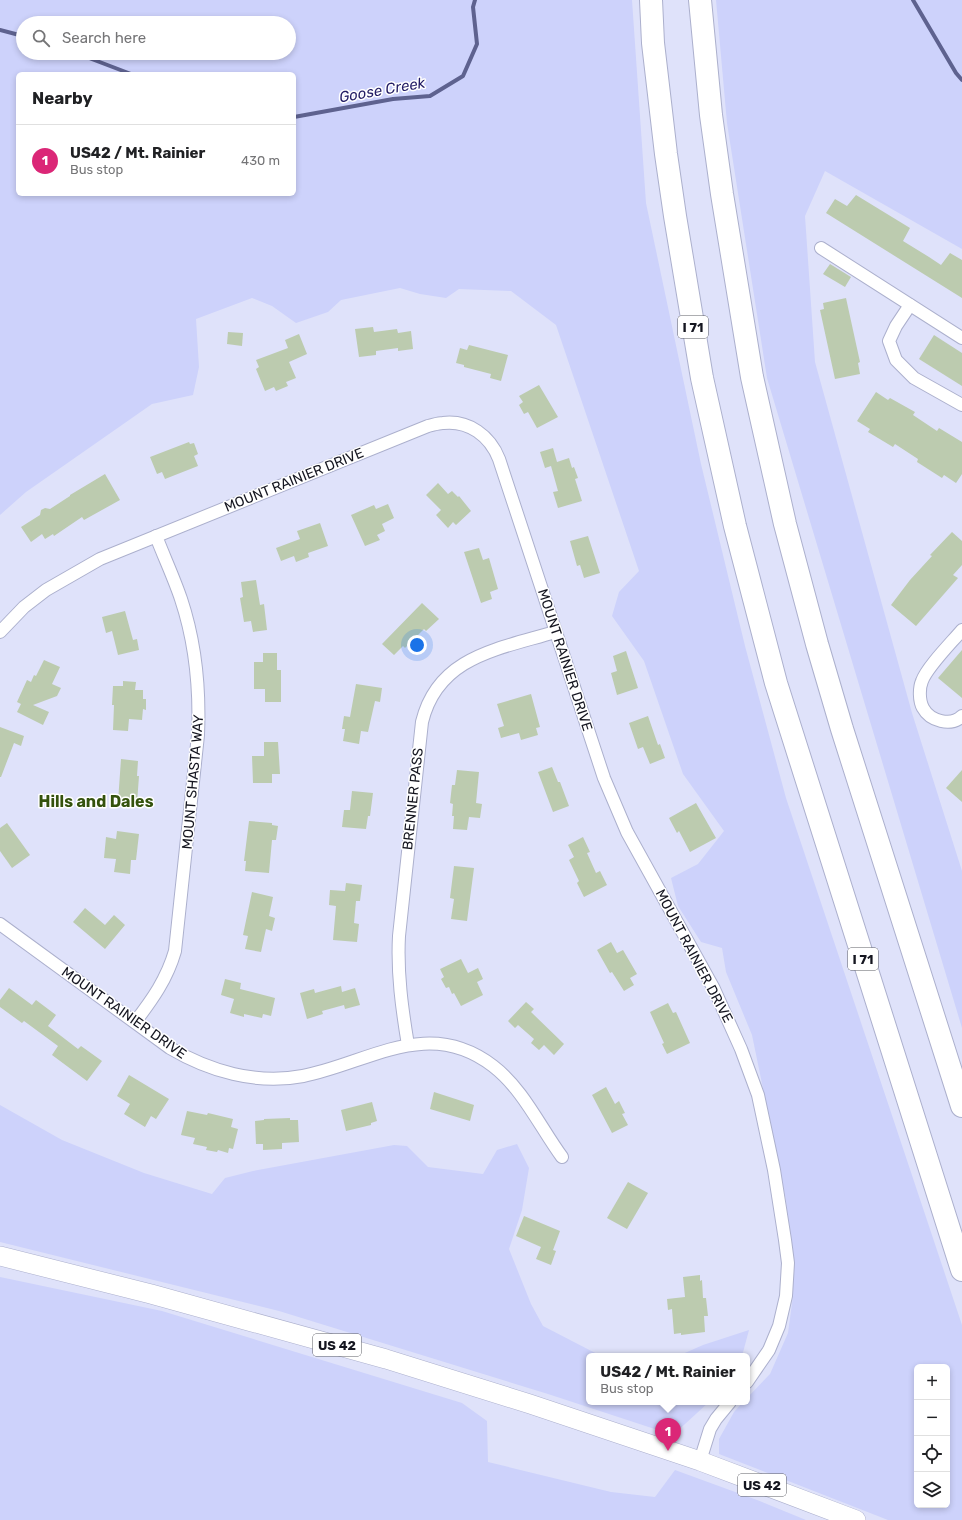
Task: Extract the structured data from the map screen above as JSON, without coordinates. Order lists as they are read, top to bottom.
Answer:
{
  "streets": {
    "highway": ["I 71"],
    "main road": ["US 42"],
    "street": ["MOUNT RAINIER DRIVE", "MOUNT SHASTA WAY", "BRENNER PASS"]
  },
  "crossings": [
    ["MOUNT RAINIER DRIVE", "MOUNT SHASTA WAY"],
    ["MOUNT RAINIER DRIVE", "BRENNER PASS"]
  ],
  "districts": ["Hills and Dales"],
  "water": ["Goose Creek"],
  "page": {
    "search": "Search here",
    "heading": "Nearby",
    "list": [
      {
        "mark": "1",
        "name": "US42 / Mt. Rainier",
        "note": "Bus stop",
        "value": "430 m"
      }
    ],
    "popup": ["US42 / Mt. Rainier", "Bus stop"],
    "map_buttons": ["+", "−"],
    "pins": "1"
  }
}
